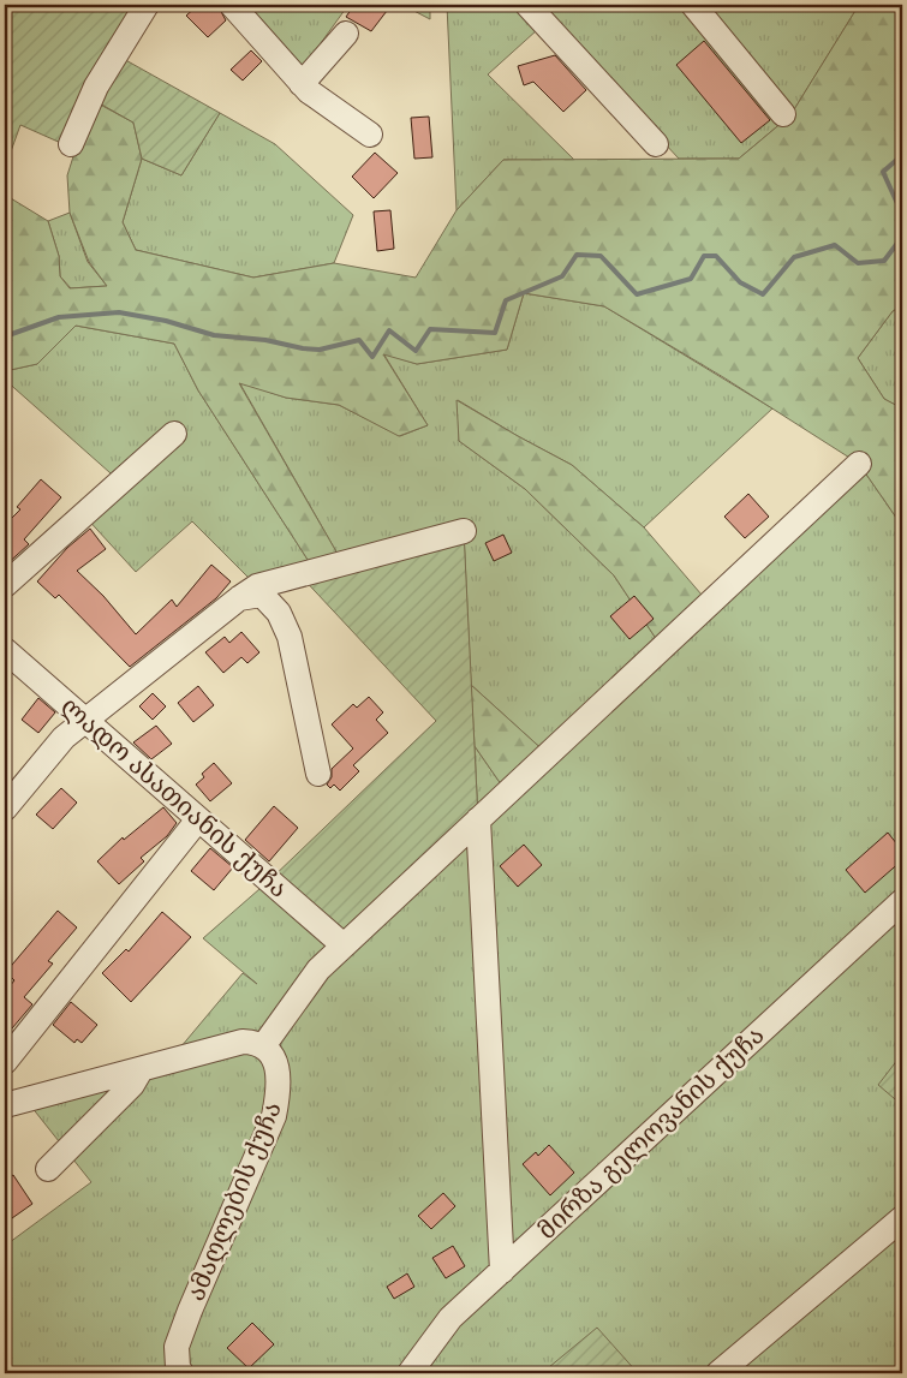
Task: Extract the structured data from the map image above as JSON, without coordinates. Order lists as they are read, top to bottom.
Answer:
{
  "streets": {
    "street": ["ლადო ასათიანის ქუჩა", "მირზა გელოვანის ქუჩა", "ამაღლების ქუჩა"]
  }
}
